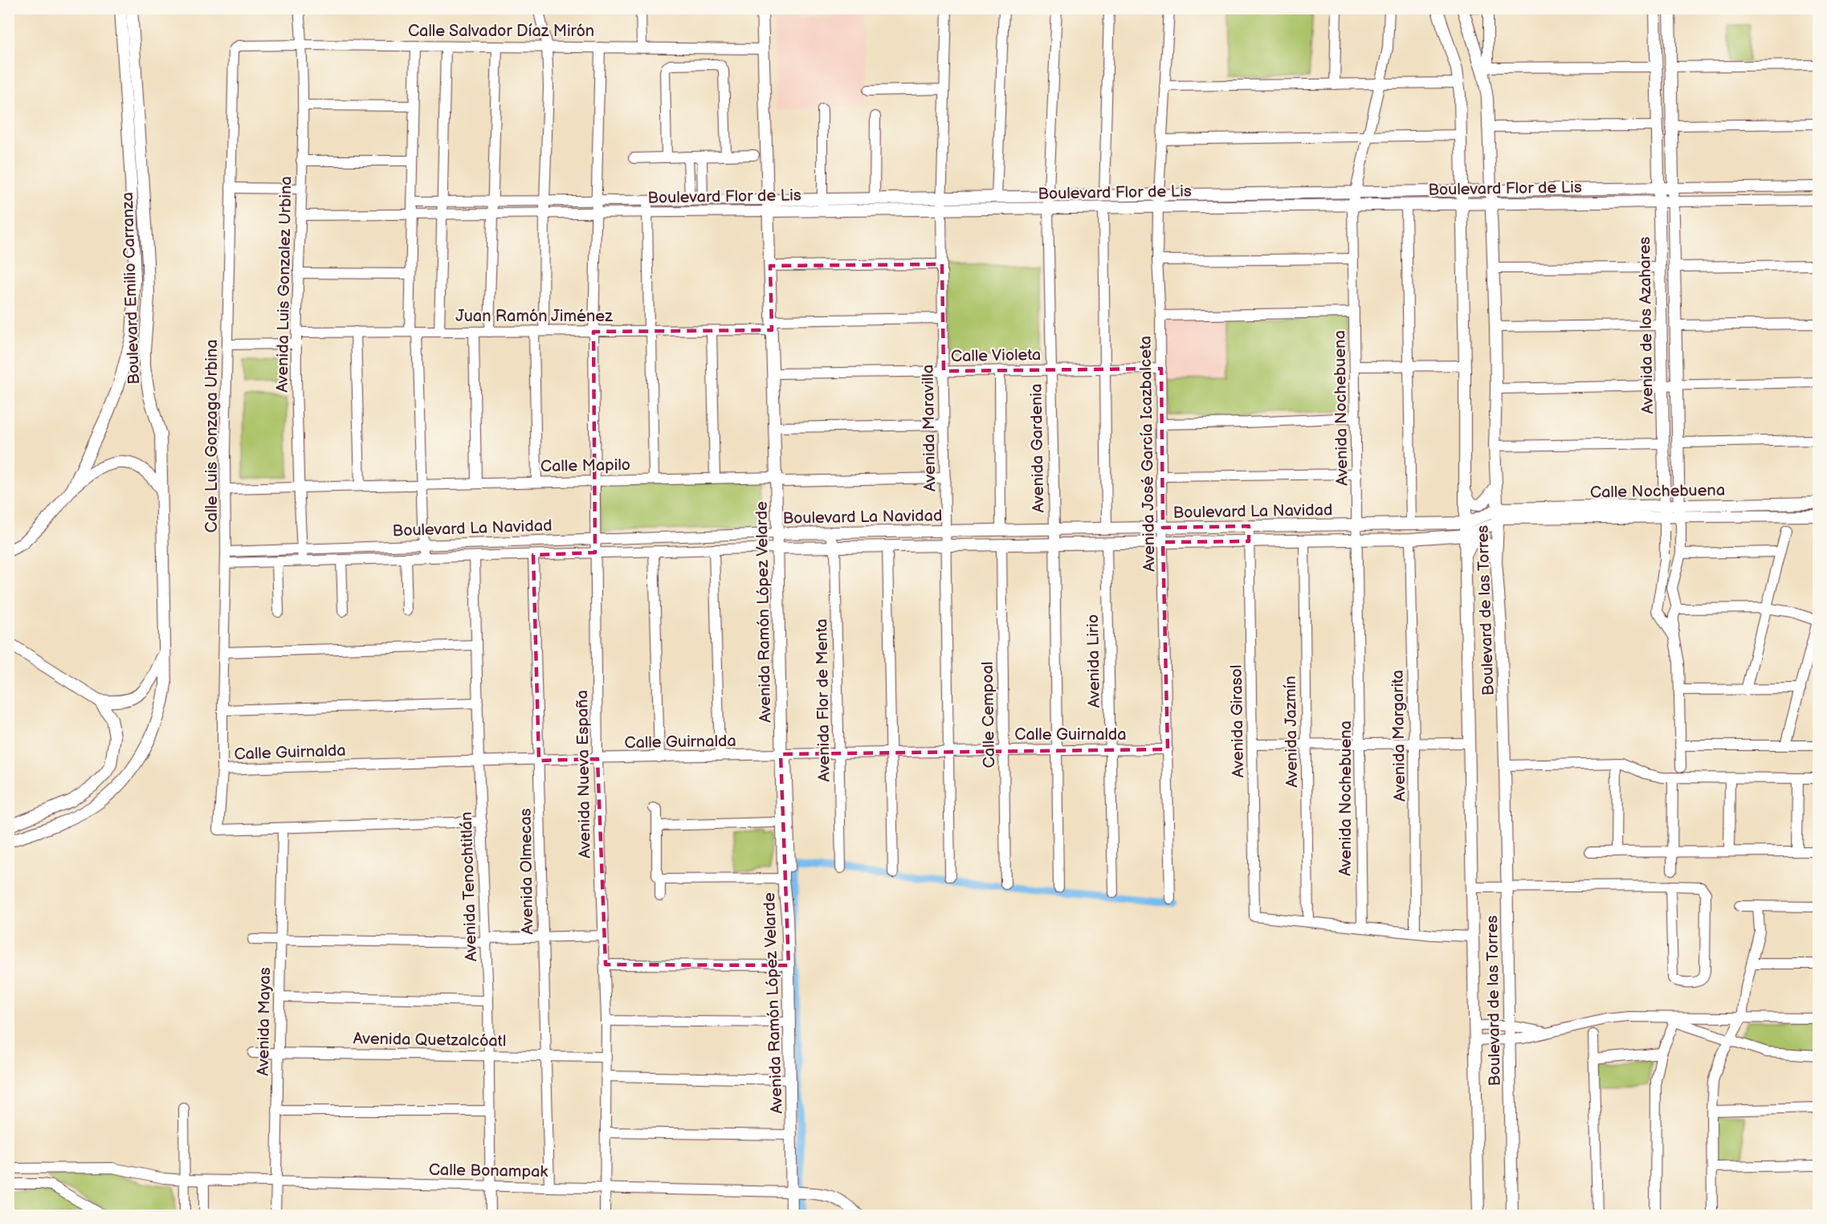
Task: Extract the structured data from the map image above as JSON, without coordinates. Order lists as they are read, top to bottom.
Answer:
{
  "streets": {
    "street": [
      "Calle Salvador Díaz Mirón",
      "Boulevard Flor de Lis",
      "Avenida Luis Gonzalez Urbina",
      "Boulevard Emilio Carranza",
      "Juan Ramón Jiménez",
      "Avenida de los Azahares",
      "Calle Violeta",
      "Avenida Nochebuena",
      "Avenida Maravilla",
      "Calle Luis Gonzaga Urbina",
      "Avenida Gardenia",
      "Avenida José García Icazbalceta",
      "Calle Mapilo",
      "Calle Nochebuena",
      "Boulevard La Navidad",
      "Boulevard de las Torres",
      "Avenida Ramón López Velarde",
      "Avenida Lirio",
      "Avenida Flor de Menta",
      "Calle Cempoal",
      "Avenida Girasol",
      "Avenida Jazmín",
      "Calle Guirnalda",
      "Avenida Margarita",
      "Avenida Nueva España",
      "Avenida Olmecas",
      "Avenida Tenochtitlán",
      "Avenida Mayas",
      "Avenida Quetzalcóatl",
      "Calle Bonampak"
    ]
  },
  "crossings": [
    ["Calle Salvador Díaz Mirón", "Avenida Luis Gonzalez Urbina"],
    ["Calle Salvador Díaz Mirón", "Calle Luis Gonzaga Urbina"],
    ["Calle Salvador Díaz Mirón", "Avenida Ramón López Velarde"],
    ["Calle Salvador Díaz Mirón", "Avenida Nueva España"],
    ["Boulevard Flor de Lis", "Avenida Luis Gonzalez Urbina"],
    ["Boulevard Flor de Lis", "Avenida de los Azahares"],
    ["Boulevard Flor de Lis", "Avenida Nochebuena"],
    ["Boulevard Flor de Lis", "Avenida Maravilla"],
    ["Boulevard Flor de Lis", "Avenida Gardenia"],
    ["Boulevard Flor de Lis", "Avenida José García Icazbalceta"],
    ["Boulevard Flor de Lis", "Boulevard de las Torres"],
    ["Boulevard Flor de Lis", "Avenida Ramón López Velarde"],
    ["Boulevard Flor de Lis", "Avenida Nueva España"],
    ["Avenida Luis Gonzalez Urbina", "Juan Ramón Jiménez"],
    ["Avenida Luis Gonzalez Urbina", "Calle Mapilo"],
    ["Avenida Luis Gonzalez Urbina", "Boulevard La Navidad"],
    ["Juan Ramón Jiménez", "Avenida Maravilla"],
    ["Juan Ramón Jiménez", "Avenida Ramón López Velarde"],
    ["Juan Ramón Jiménez", "Avenida Nueva España"],
    ["Avenida de los Azahares", "Calle Nochebuena"],
    ["Calle Violeta", "Avenida Maravilla"],
    ["Calle Violeta", "Avenida Gardenia"],
    ["Calle Violeta", "Avenida José García Icazbalceta"],
    ["Calle Violeta", "Avenida Ramón López Velarde"],
    ["Avenida Nochebuena", "Boulevard La Navidad"],
    ["Avenida Maravilla", "Calle Mapilo"],
    ["Avenida Maravilla", "Boulevard La Navidad"],
    ["Avenida Maravilla", "Calle Guirnalda"],
    ["Calle Luis Gonzaga Urbina", "Calle Mapilo"],
    ["Calle Luis Gonzaga Urbina", "Boulevard La Navidad"],
    ["Calle Luis Gonzaga Urbina", "Calle Guirnalda"],
    ["Calle Luis Gonzaga Urbina", "Avenida Mayas"],
    ["Avenida Gardenia", "Boulevard La Navidad"],
    ["Avenida Gardenia", "Calle Guirnalda"],
    ["Avenida José García Icazbalceta", "Boulevard La Navidad"],
    ["Avenida José García Icazbalceta", "Calle Guirnalda"],
    ["Calle Mapilo", "Avenida Ramón López Velarde"],
    ["Calle Mapilo", "Avenida Nueva España"],
    ["Calle Nochebuena", "Boulevard La Navidad"],
    ["Calle Nochebuena", "Boulevard de las Torres"],
    ["Boulevard La Navidad", "Boulevard de las Torres"],
    ["Boulevard La Navidad", "Avenida Ramón López Velarde"],
    ["Boulevard La Navidad", "Avenida Lirio"],
    ["Boulevard La Navidad", "Avenida Flor de Menta"],
    ["Boulevard La Navidad", "Calle Cempoal"],
    ["Boulevard La Navidad", "Avenida Girasol"],
    ["Boulevard La Navidad", "Avenida Jazmín"],
    ["Boulevard La Navidad", "Avenida Margarita"],
    ["Boulevard La Navidad", "Avenida Nueva España"],
    ["Boulevard La Navidad", "Avenida Olmecas"],
    ["Boulevard La Navidad", "Avenida Tenochtitlán"],
    ["Avenida Ramón López Velarde", "Calle Guirnalda"],
    ["Avenida Ramón López Velarde", "Calle Bonampak"],
    ["Avenida Lirio", "Calle Guirnalda"],
    ["Avenida Flor de Menta", "Calle Guirnalda"],
    ["Calle Cempoal", "Calle Guirnalda"],
    ["Avenida Girasol", "Avenida Jazmín"],
    ["Calle Guirnalda", "Avenida Nueva España"],
    ["Calle Guirnalda", "Avenida Olmecas"],
    ["Calle Guirnalda", "Avenida Tenochtitlán"],
    ["Avenida Nueva España", "Avenida Quetzalcóatl"],
    ["Avenida Nueva España", "Calle Bonampak"],
    ["Avenida Olmecas", "Avenida Quetzalcóatl"],
    ["Avenida Olmecas", "Calle Bonampak"],
    ["Avenida Tenochtitlán", "Avenida Quetzalcóatl"],
    ["Avenida Tenochtitlán", "Calle Bonampak"],
    ["Avenida Mayas", "Avenida Quetzalcóatl"],
    ["Avenida Mayas", "Calle Bonampak"]
  ]
}
